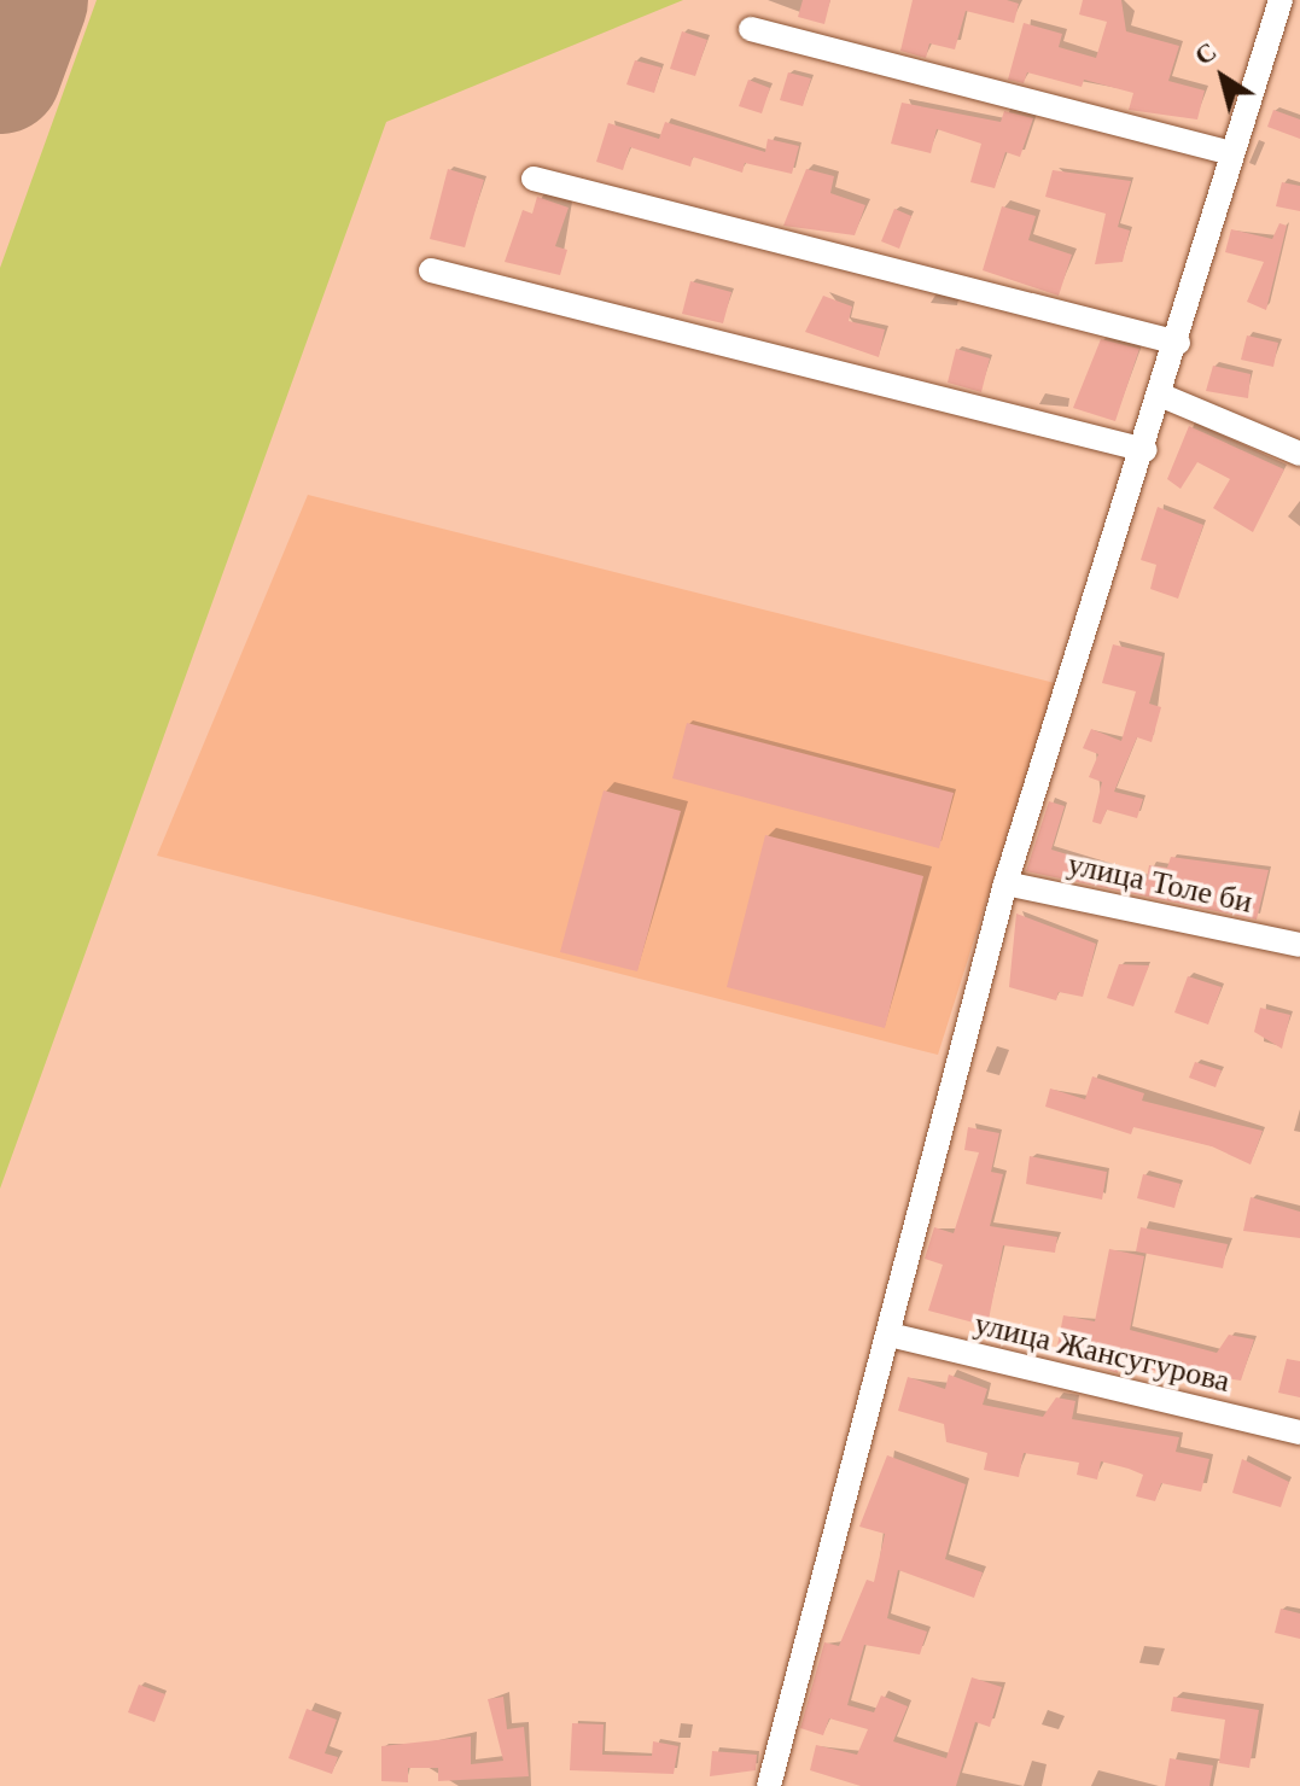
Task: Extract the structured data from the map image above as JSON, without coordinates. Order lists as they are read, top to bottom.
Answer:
{
  "streets": {
    "street": ["улица Толе би", "улица Жансугурова"]
  },
  "north": "top left"
}
